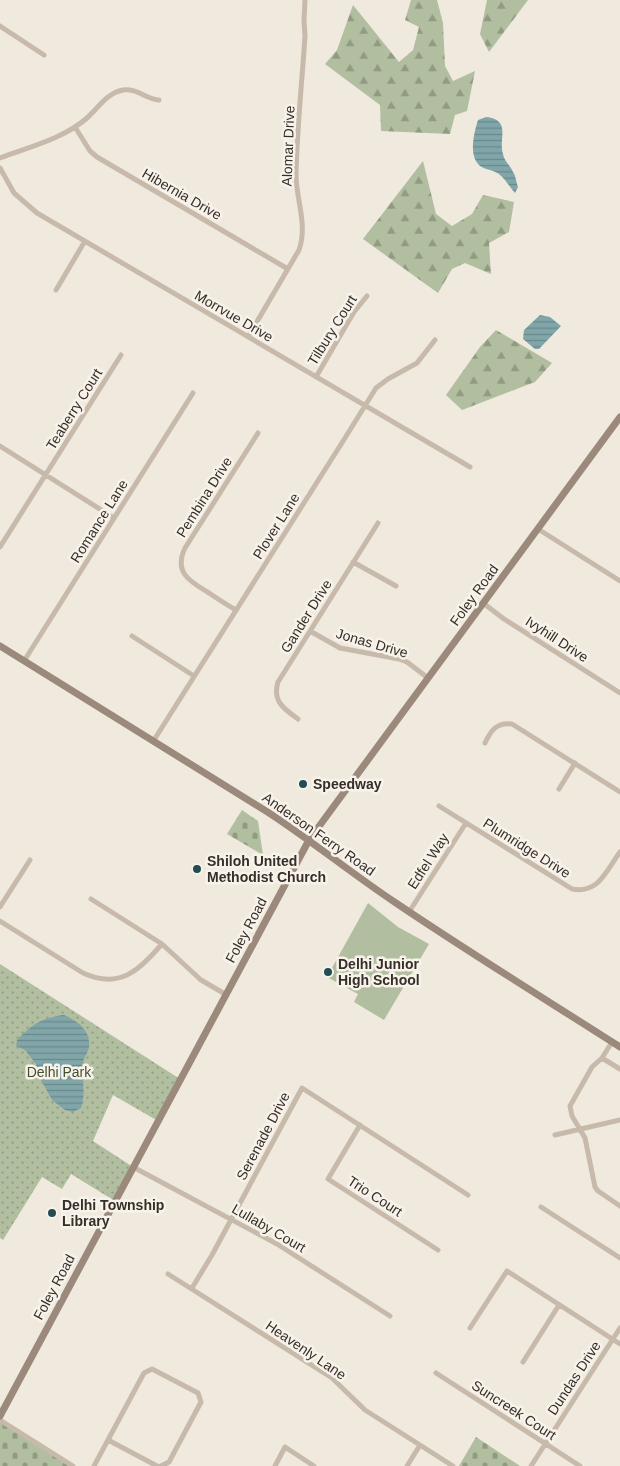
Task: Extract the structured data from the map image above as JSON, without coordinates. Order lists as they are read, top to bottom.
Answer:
{
  "streets": {
    "street": [
      "Alomar Drive",
      "Hibernia Drive",
      "Morrvue Drive",
      "Tilbury Court",
      "Teaberry Court",
      "Pembina Drive",
      "Romance Lane",
      "Plover Lane",
      "Foley Road",
      "Gander Drive",
      "Ivyhill Drive",
      "Jonas Drive",
      "Anderson Ferry Road",
      "Plumridge Drive",
      "Edfel Way",
      "Serenade Drive",
      "Trio Court",
      "Lullaby Court",
      "Heavenly Lane",
      "Dundas Drive",
      "Suncreek Court"
    ]
  },
  "crossings": [
    ["Alomar Drive", "Hibernia Drive"],
    ["Alomar Drive", "Morrvue Drive"],
    ["Morrvue Drive", "Tilbury Court"],
    ["Morrvue Drive", "Plover Lane"],
    ["Pembina Drive", "Plover Lane"],
    ["Romance Lane", "Anderson Ferry Road"],
    ["Plover Lane", "Anderson Ferry Road"],
    ["Foley Road", "Ivyhill Drive"],
    ["Foley Road", "Jonas Drive"],
    ["Foley Road", "Anderson Ferry Road"],
    ["Foley Road", "Lullaby Court"],
    ["Gander Drive", "Jonas Drive"],
    ["Anderson Ferry Road", "Edfel Way"],
    ["Plumridge Drive", "Edfel Way"],
    ["Serenade Drive", "Trio Court"],
    ["Serenade Drive", "Lullaby Court"],
    ["Serenade Drive", "Heavenly Lane"],
    ["Dundas Drive", "Suncreek Court"]
  ],
  "parks": ["Delhi Park"],
  "places": [
    "Speedway",
    "Shiloh United Methodist Church",
    "Delhi Junior High School",
    "Delhi Township Library"
  ]
}
